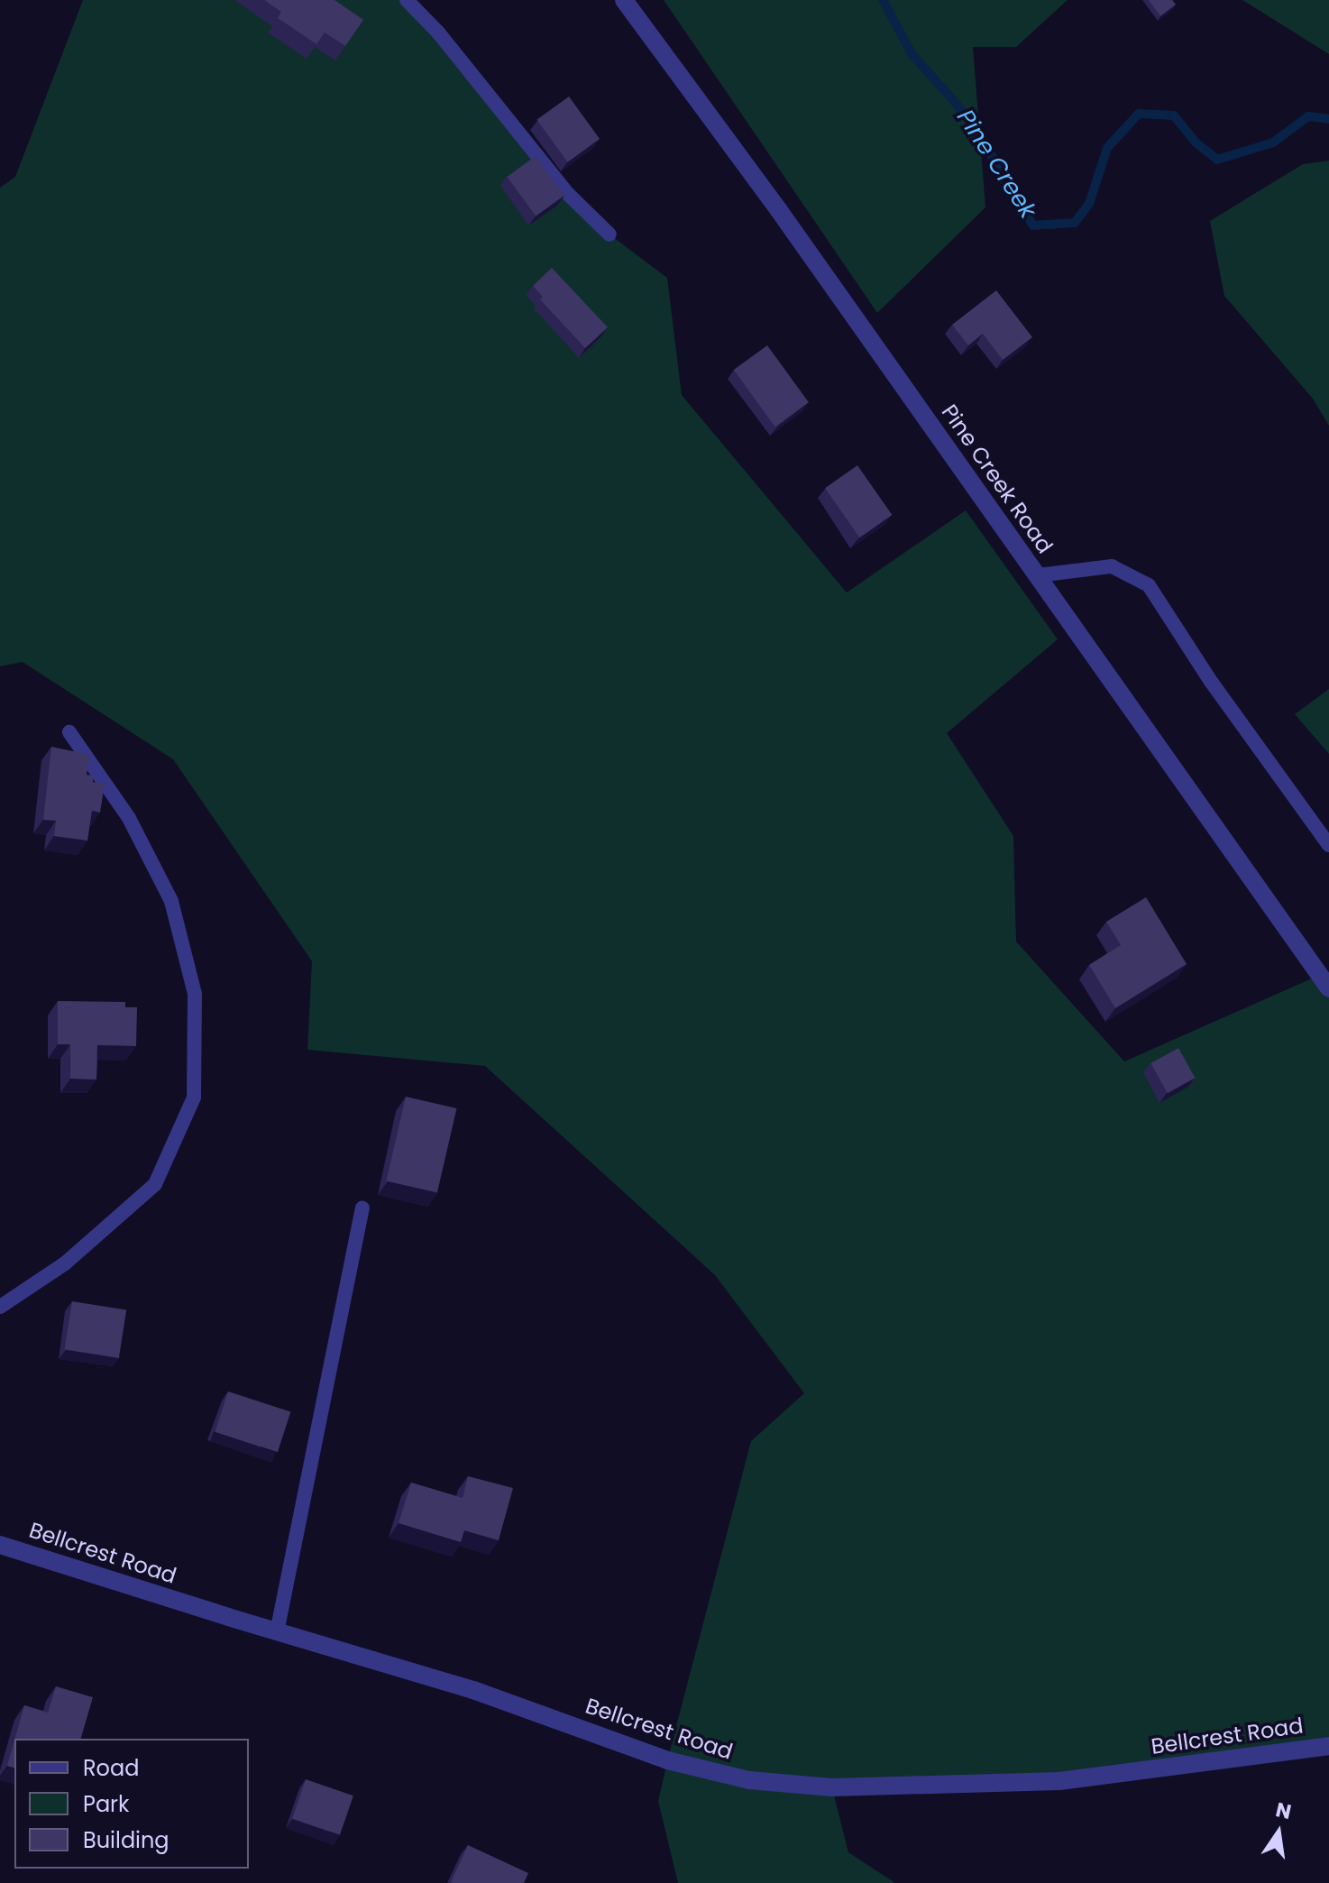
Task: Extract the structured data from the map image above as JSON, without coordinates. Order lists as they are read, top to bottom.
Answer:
{
  "streets": {
    "street": ["Pine Creek Road", "Bellcrest Road"]
  },
  "water": ["Pine Creek"],
  "legend": ["Road", "Park", "Building"],
  "north": "top"
}
